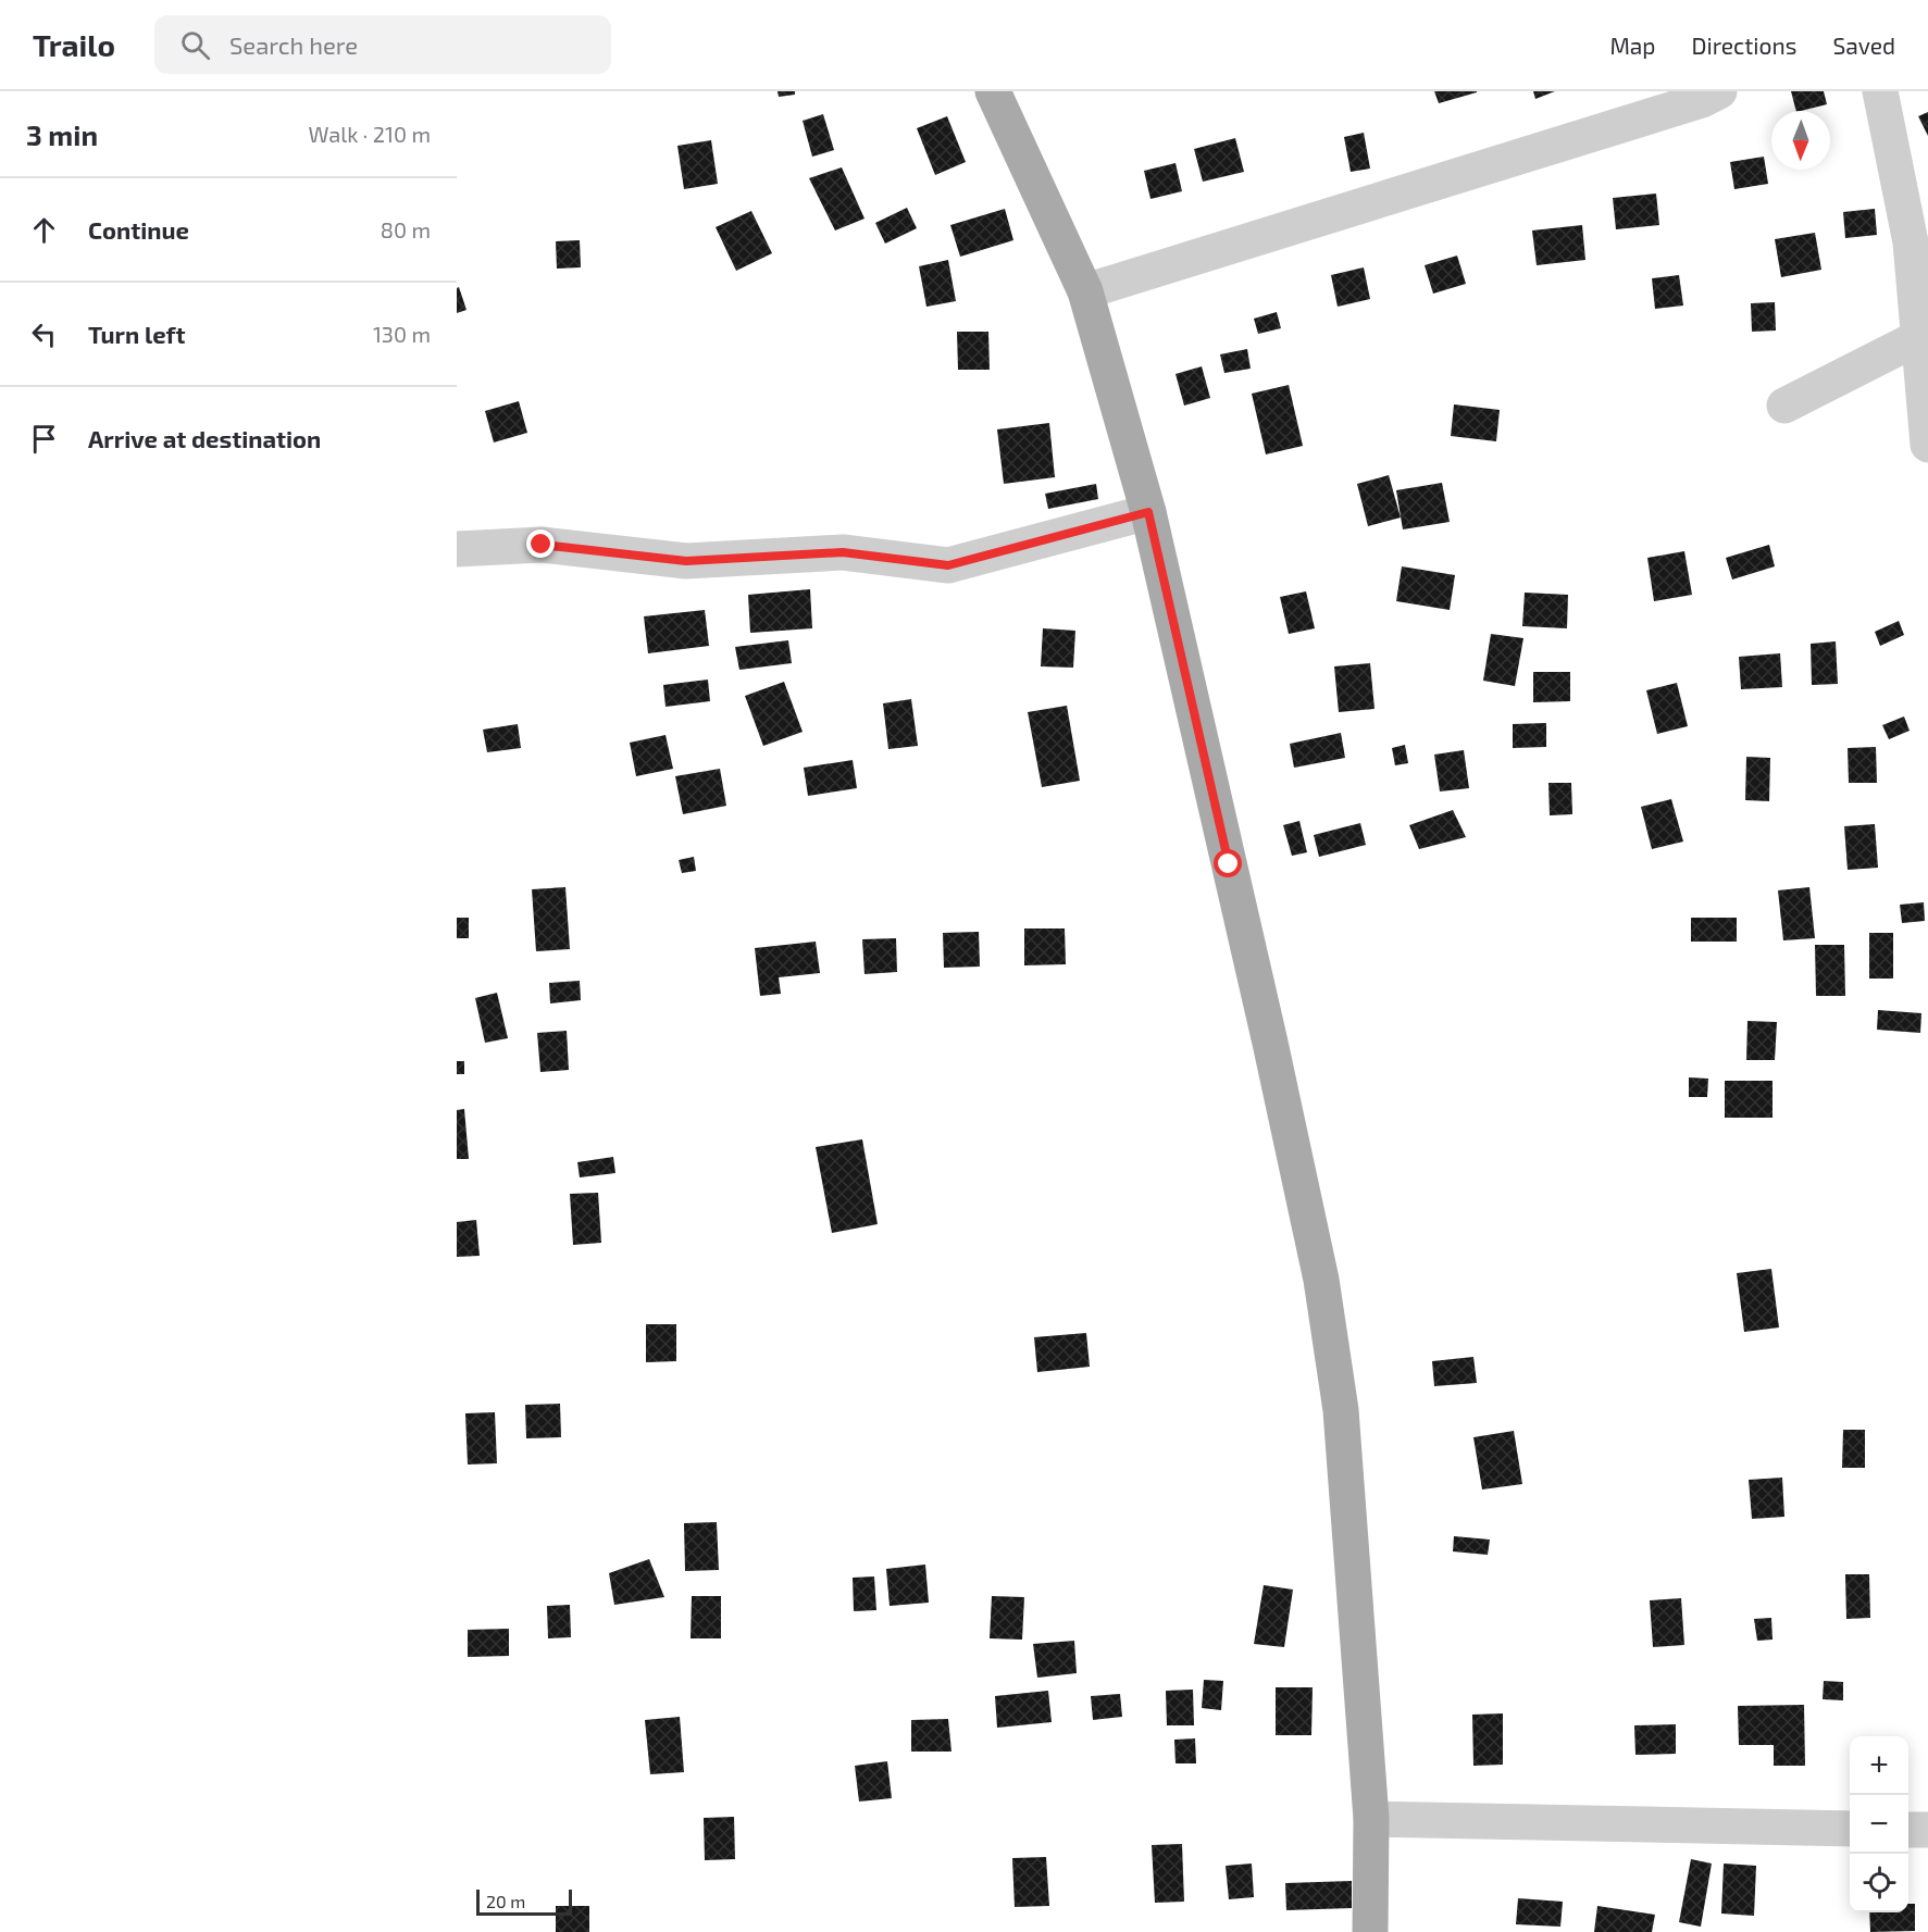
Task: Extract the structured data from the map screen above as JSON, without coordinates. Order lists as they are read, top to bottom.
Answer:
{
  "scale_bar": "20 m",
  "north": "bottom",
  "page": {
    "header": "Trailo",
    "search": "Search here",
    "nav": ["Map", "Directions", "Saved"],
    "heading": ["3 min", "Walk · 210 m"],
    "list": [
      ["Continue", "80 m"],
      ["Turn left", "130 m"],
      "Arrive at destination"
    ],
    "map_buttons": ["+", "−"],
    "scale": "20 m"
  }
}
